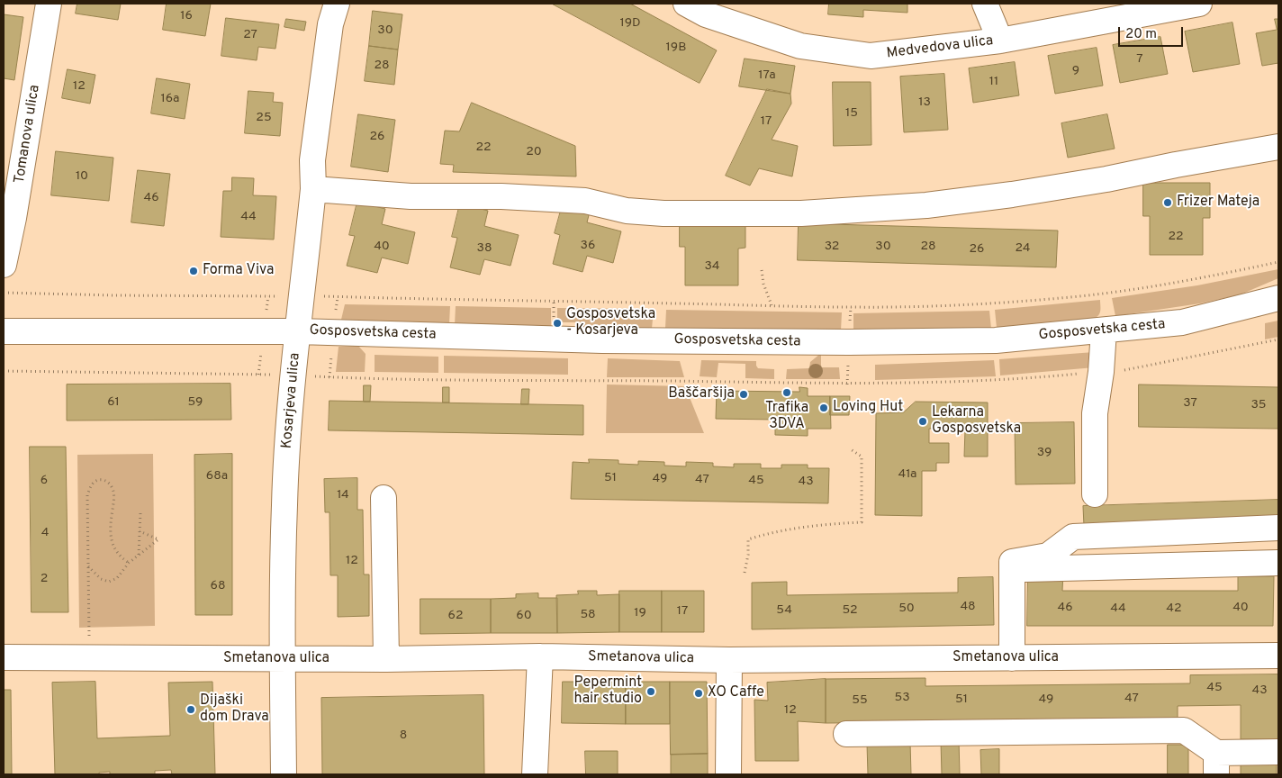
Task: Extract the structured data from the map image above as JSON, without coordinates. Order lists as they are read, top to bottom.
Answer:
{
  "streets": {
    "street": [
      "Medvedova ulica",
      "Tomanova ulica",
      "Gosposvetska cesta",
      "Kosarjeva ulica",
      "Smetanova ulica"
    ]
  },
  "crossings": [
    ["Gosposvetska cesta", "Kosarjeva ulica"],
    ["Kosarjeva ulica", "Smetanova ulica"]
  ],
  "places": [
    "Frizer Mateja",
    "Forma Viva",
    "Gosposvetska - Kosarjeva",
    "Trafika 3DVA",
    "Baščaršija",
    "Loving Hut",
    "Lekarna Gosposvetska",
    "Pepermint hair studio",
    "XO Caffe",
    "Dijaški dom Drava"
  ],
  "house_numbers": [
    "16",
    "19D",
    "30",
    "27",
    "19B",
    "7",
    "28",
    "9",
    "17a",
    "11",
    "12",
    "16a",
    "13",
    "15",
    "25",
    "17",
    "26",
    "22",
    "20",
    "10",
    "46",
    "44",
    "22",
    "36",
    "40",
    "32",
    "30",
    "28",
    "38",
    "24",
    "26",
    "34",
    "61",
    "59",
    "37",
    "35",
    "39",
    "41a",
    "68a",
    "51",
    "49",
    "47",
    "6",
    "45",
    "43",
    "14",
    "4",
    "12",
    "2",
    "68",
    "48",
    "46",
    "40",
    "50",
    "44",
    "42",
    "54",
    "52",
    "17",
    "19",
    "58",
    "62",
    "60",
    "45",
    "43",
    "53",
    "47",
    "51",
    "49",
    "55",
    "12",
    "8"
  ],
  "scale_bar": "20 m"
}
